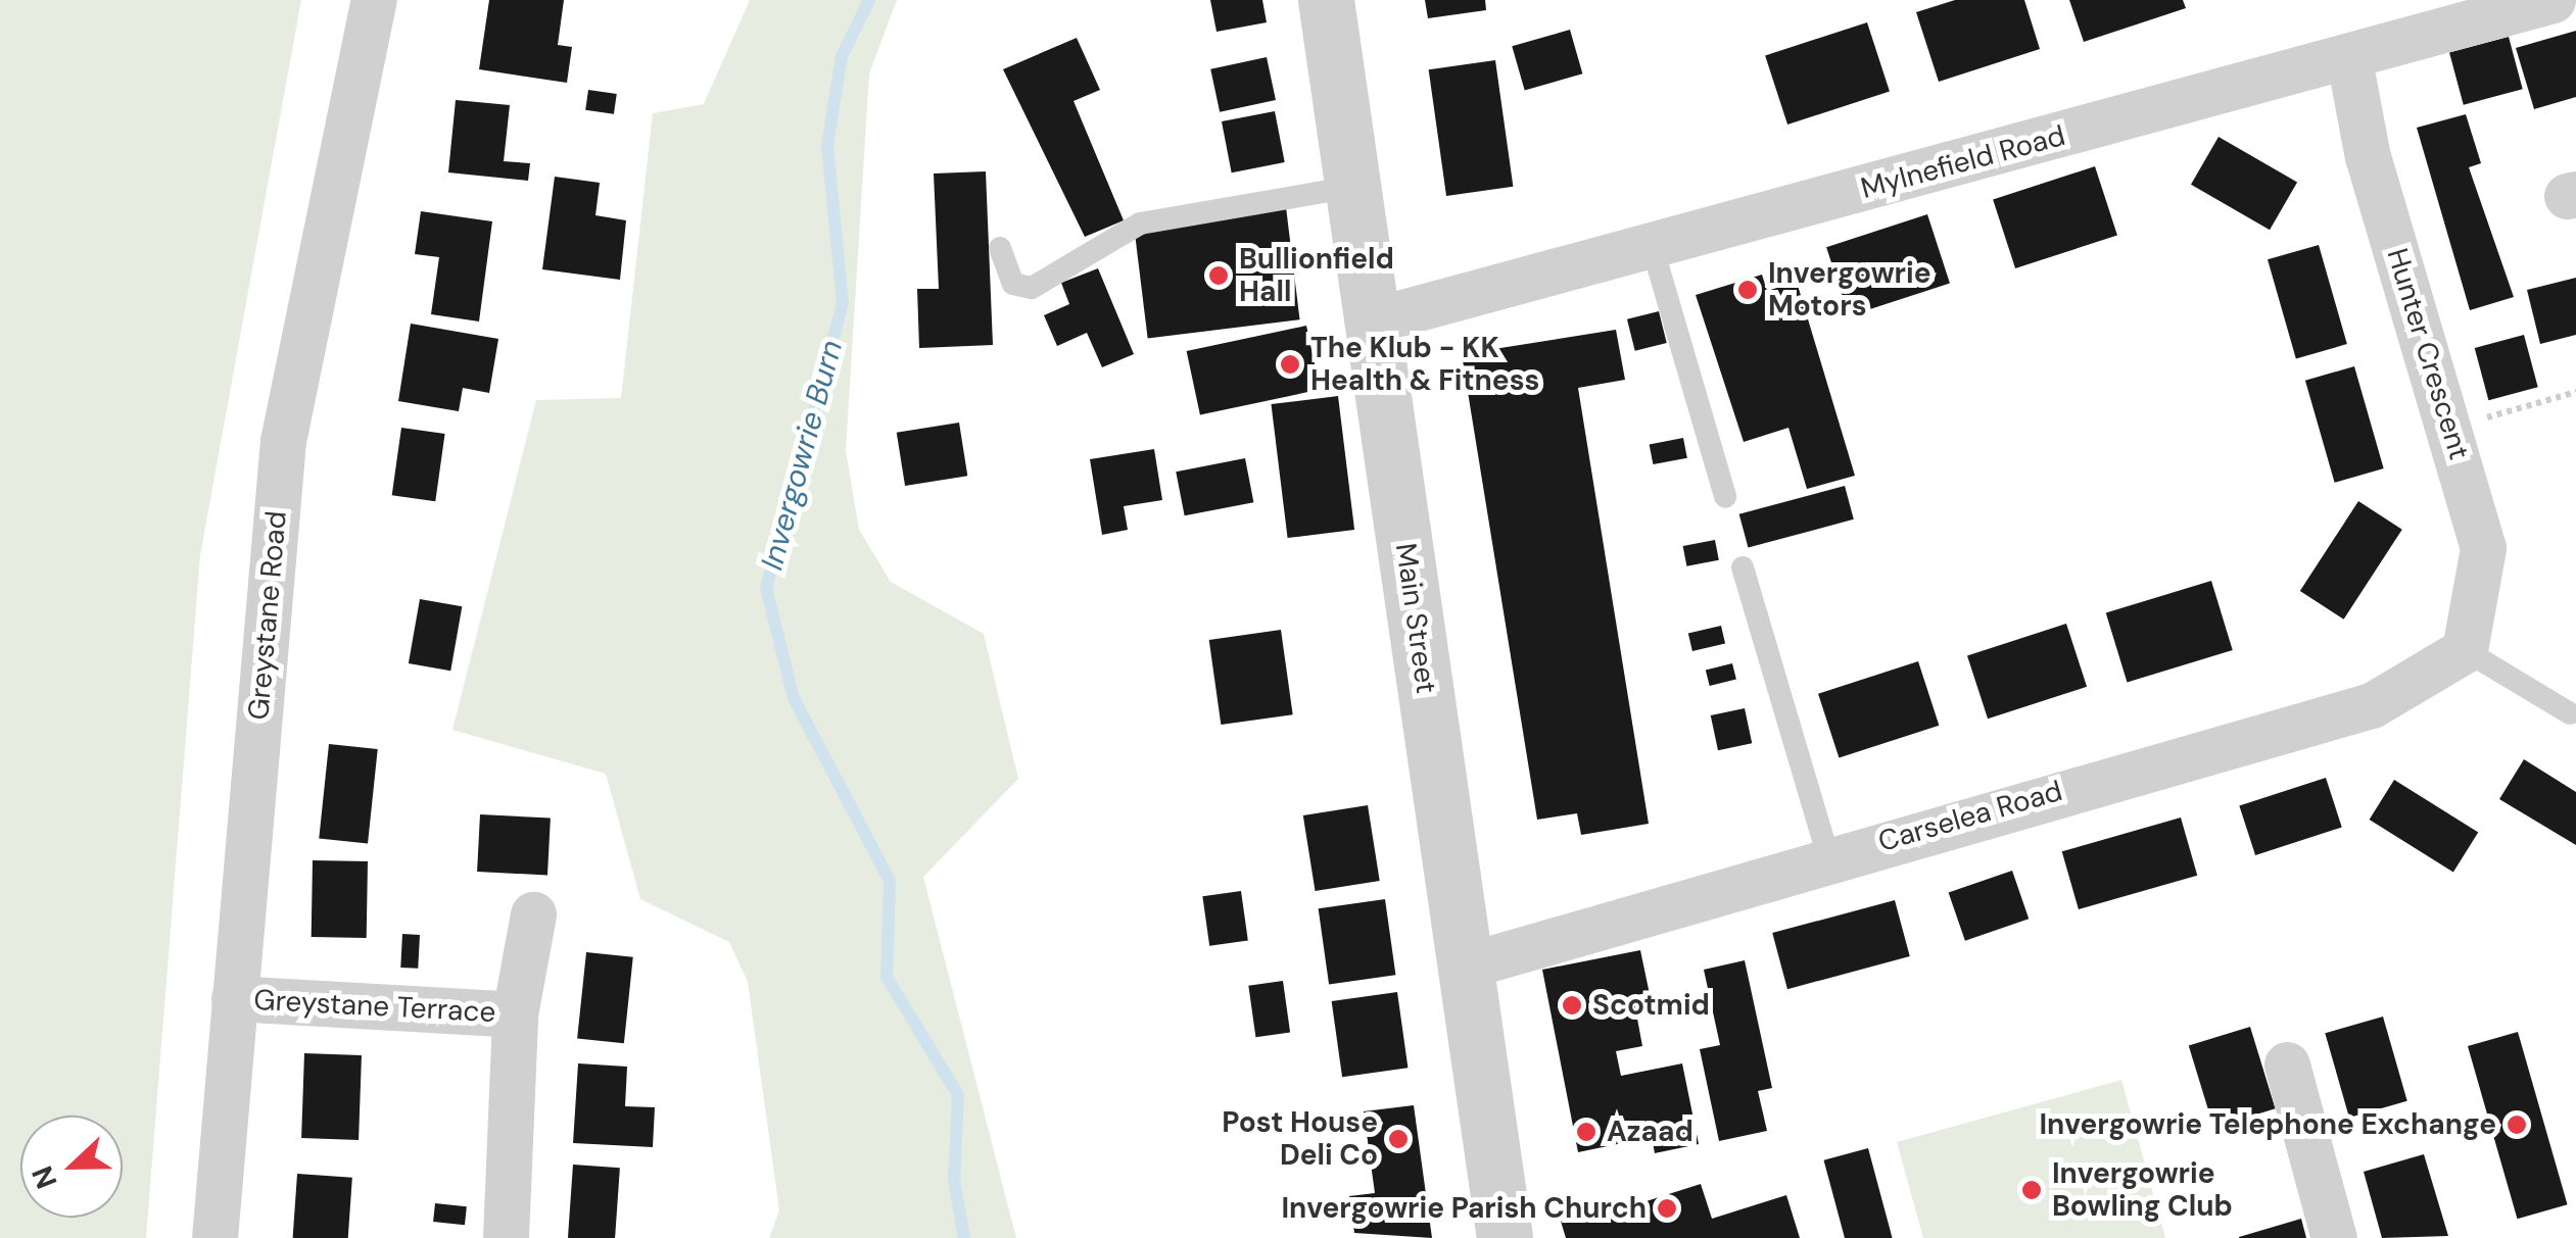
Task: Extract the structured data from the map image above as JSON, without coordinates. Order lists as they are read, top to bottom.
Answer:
{
  "streets": {
    "street": [
      "Mylnefield Road",
      "Hunter Crescent",
      "Greystane Road",
      "Main Street",
      "Carselea Road",
      "Greystane Terrace"
    ]
  },
  "crossings": [
    ["Mylnefield Road", "Hunter Crescent"],
    ["Mylnefield Road", "Main Street"],
    ["Hunter Crescent", "Carselea Road"],
    ["Greystane Road", "Greystane Terrace"],
    ["Main Street", "Carselea Road"]
  ],
  "water": ["Invergowrie Burn"],
  "places": [
    "Bullionfield Hall",
    "Invergowrie Motors",
    "The Klub - KK Health & Fitness",
    "Scotmid",
    "Invergowrie Telephone Exchange",
    "Azaad",
    "Post House Deli Co",
    "Invergowrie Bowling Club",
    "Invergowrie Parish Church"
  ],
  "north": "left"
}
